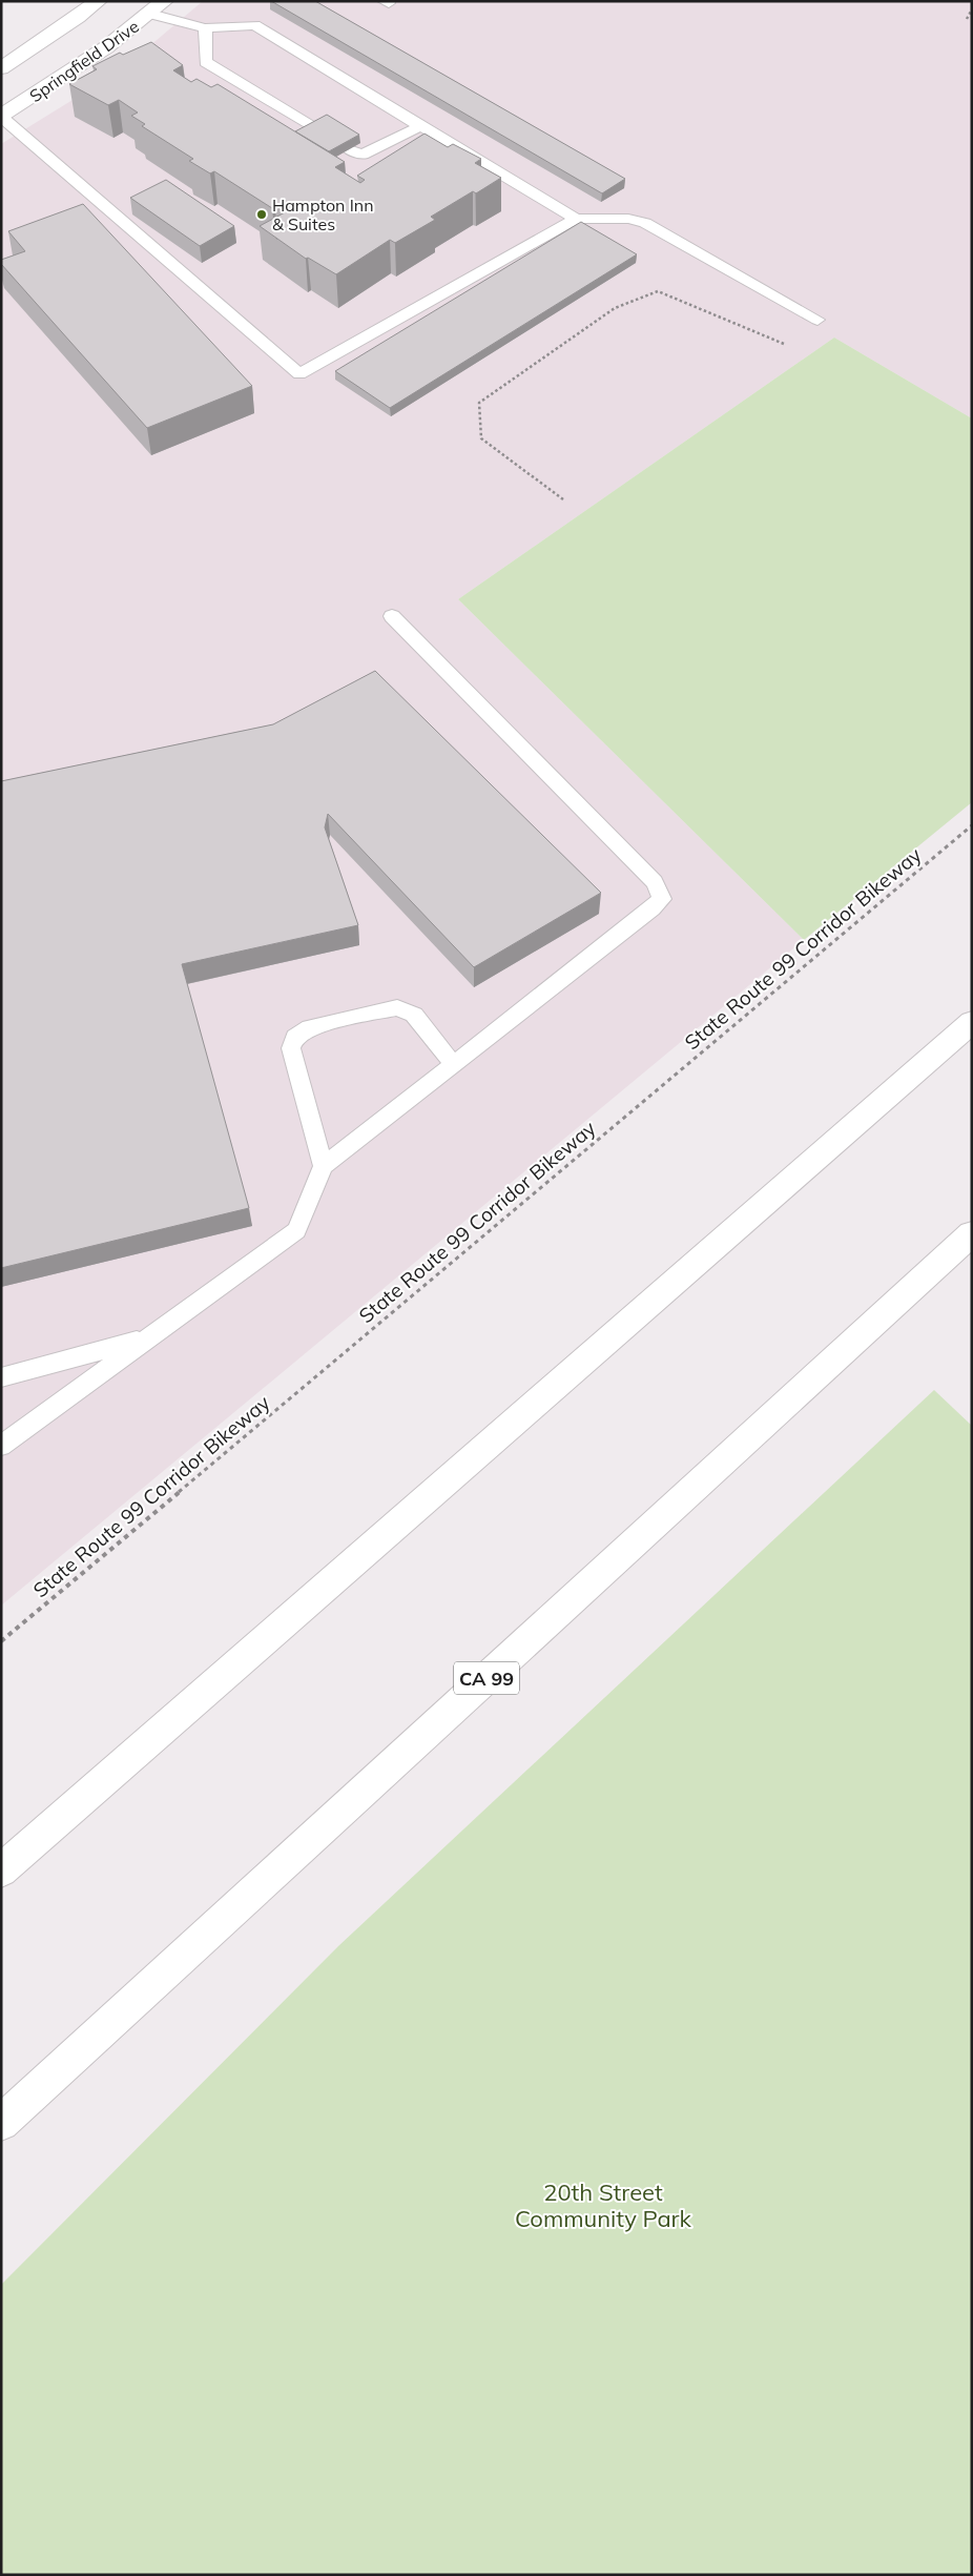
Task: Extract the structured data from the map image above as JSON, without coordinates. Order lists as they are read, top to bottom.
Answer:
{
  "streets": {
    "main road": ["Springfield Drive", "CA 99"],
    "path": ["State Route 99 Corridor Bikeway"]
  },
  "parks": ["20th Street Community Park"],
  "places": ["Hampton Inn & Suites"]
}
